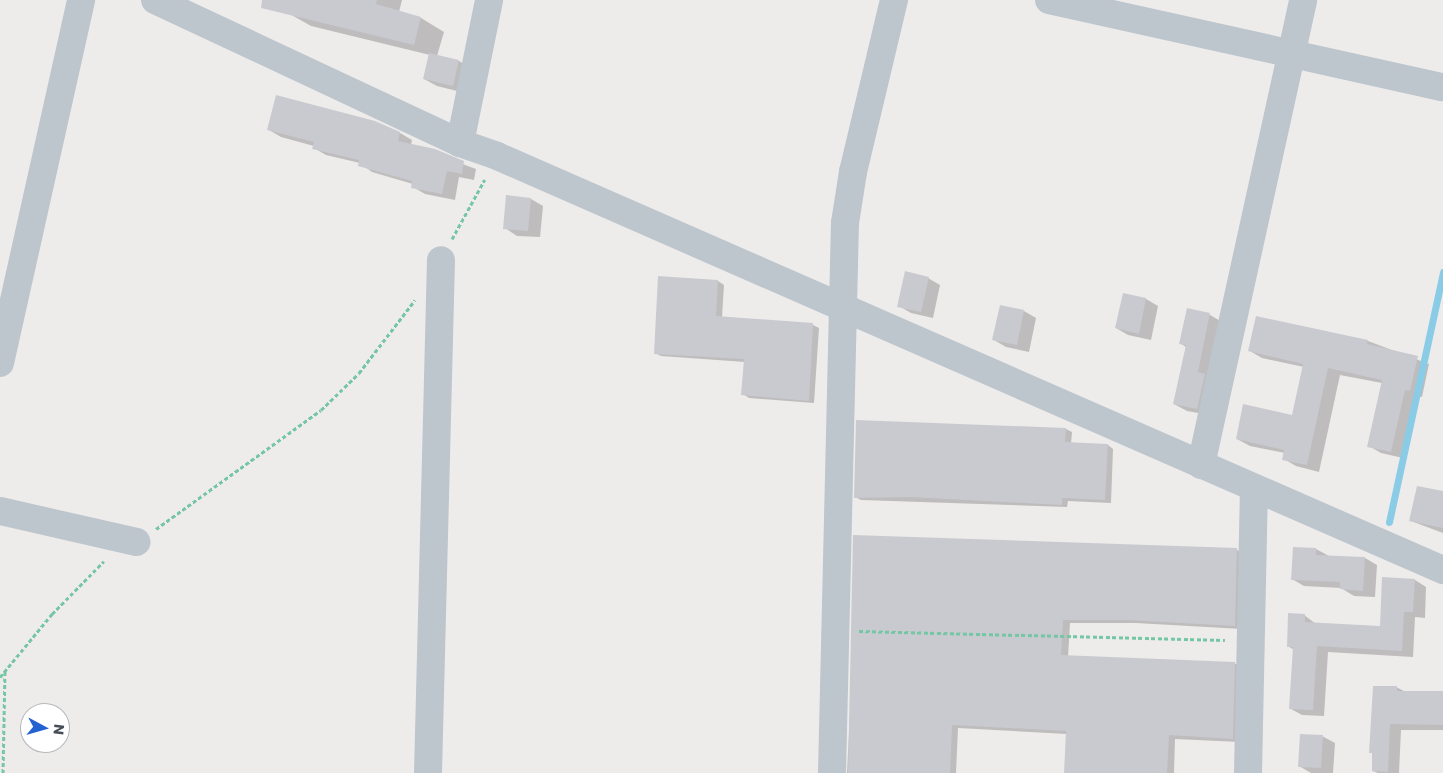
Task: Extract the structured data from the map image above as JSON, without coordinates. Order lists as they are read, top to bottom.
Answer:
{
  "north": "right"
}
